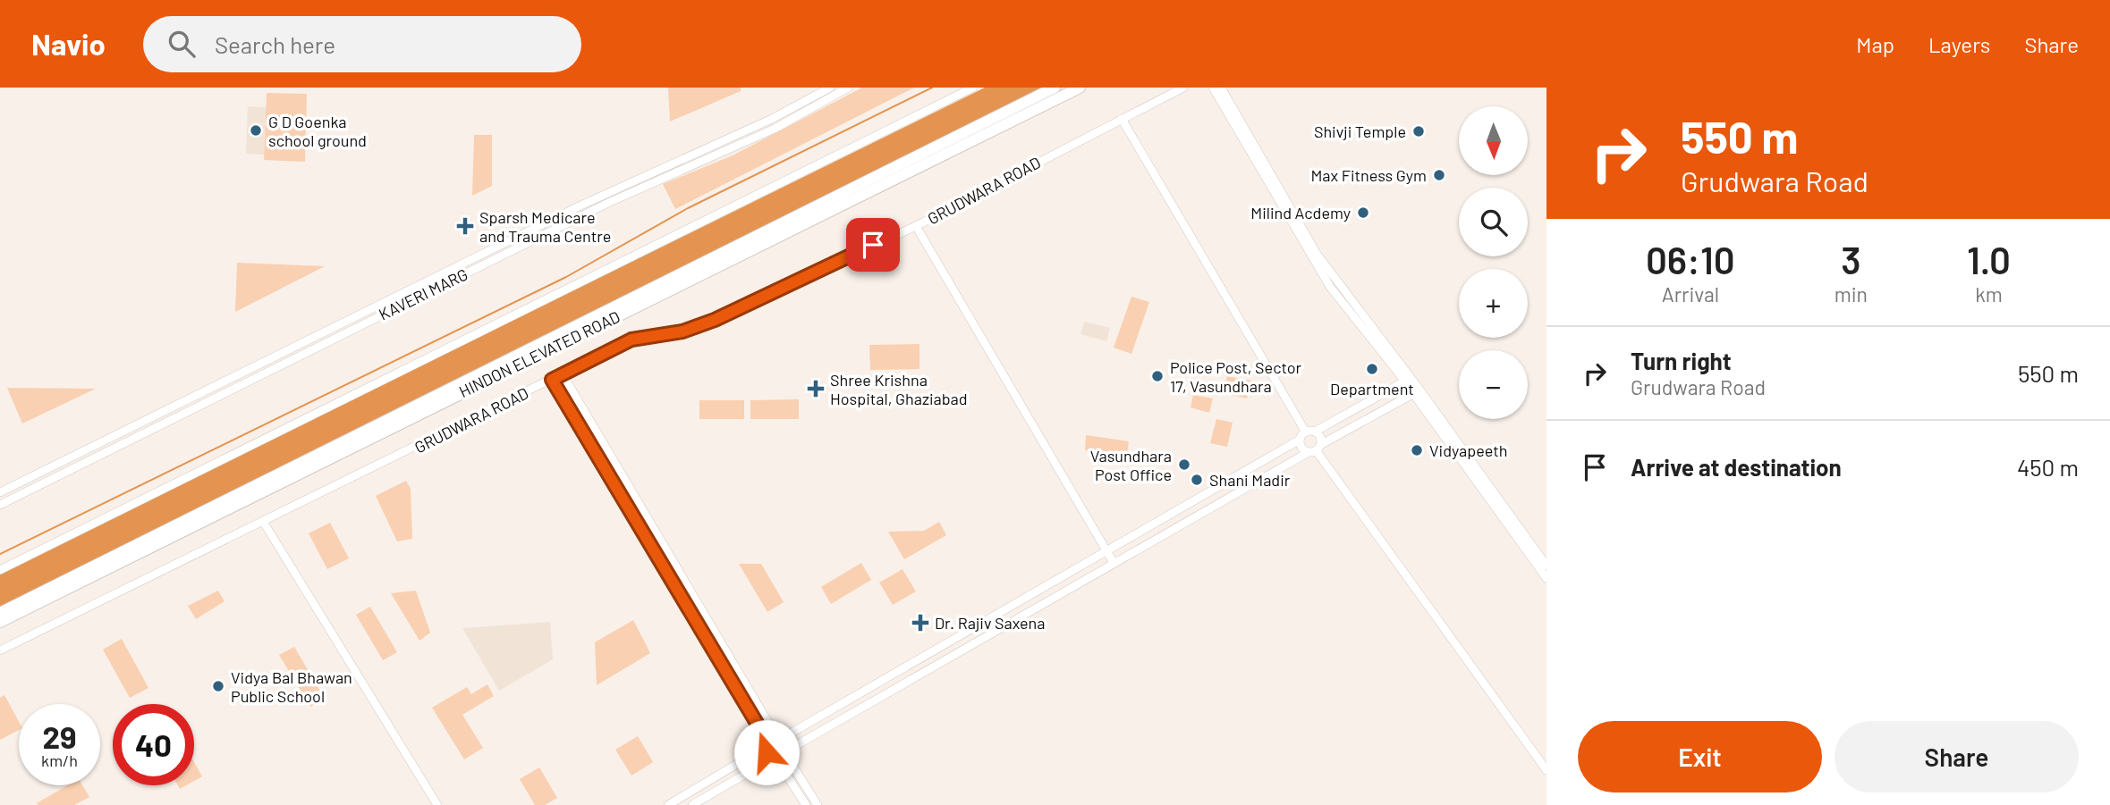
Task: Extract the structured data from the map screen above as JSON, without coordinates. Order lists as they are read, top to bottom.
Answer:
{
  "streets": {
    "highway": ["HINDON ELEVATED ROAD"],
    "street": ["GRUDWARA ROAD", "KAVERI MARG"]
  },
  "places": {
    "other": [
      "G D Goenka school ground",
      "Shivji Temple",
      "Max Fitness Gym",
      "Milind Acdemy",
      "Department",
      "Police Post, Sector 17, Vasundhara",
      "Vidyapeeth",
      "Vasundhara Post Office",
      "Shani Madir",
      "Vidya Bal Bhawan Public School"
    ],
    "health": ["Sparsh Medicare and Trauma Centre", "Shree Krishna Hospital, Ghaziabad", "Dr. Rajiv Saxena"]
  },
  "north": "bottom",
  "page": {
    "header": "Navio",
    "search": "Search here",
    "nav": ["Map", "Layers", "Share"],
    "turn": ["550 m", "Grudwara Road"],
    "map_buttons": ["+", "−"],
    "eta": [
      "06:10",
      "Arrival",
      "3",
      "min",
      "1.0",
      "km"
    ],
    "list": [
      {
        "name": "Turn right",
        "note": "Grudwara Road",
        "value": "550 m"
      },
      {
        "name": "Arrive at destination",
        "value": "450 m"
      }
    ],
    "speed": "29 km/h",
    "limit": "40",
    "buttons": ["Exit", "Share"]
  }
}
